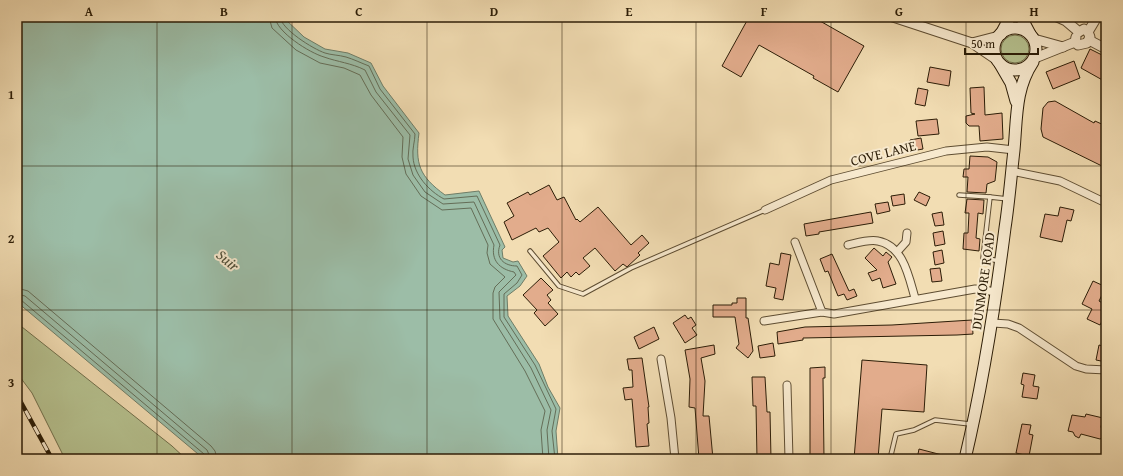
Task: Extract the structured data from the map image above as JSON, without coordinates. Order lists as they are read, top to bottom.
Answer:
{
  "streets": {
    "main road": ["DUNMORE ROAD"],
    "street": ["COVE LANE"]
  },
  "crossings": [
    ["COVE LANE", "DUNMORE ROAD"]
  ],
  "water": ["Suir"],
  "scale_bar": "50 m",
  "grid": {
    "columns": [
      "A",
      "B",
      "C",
      "D",
      "E",
      "F",
      "G",
      "H"
    ],
    "rows": ["1", "2", "3"]
  }
}
